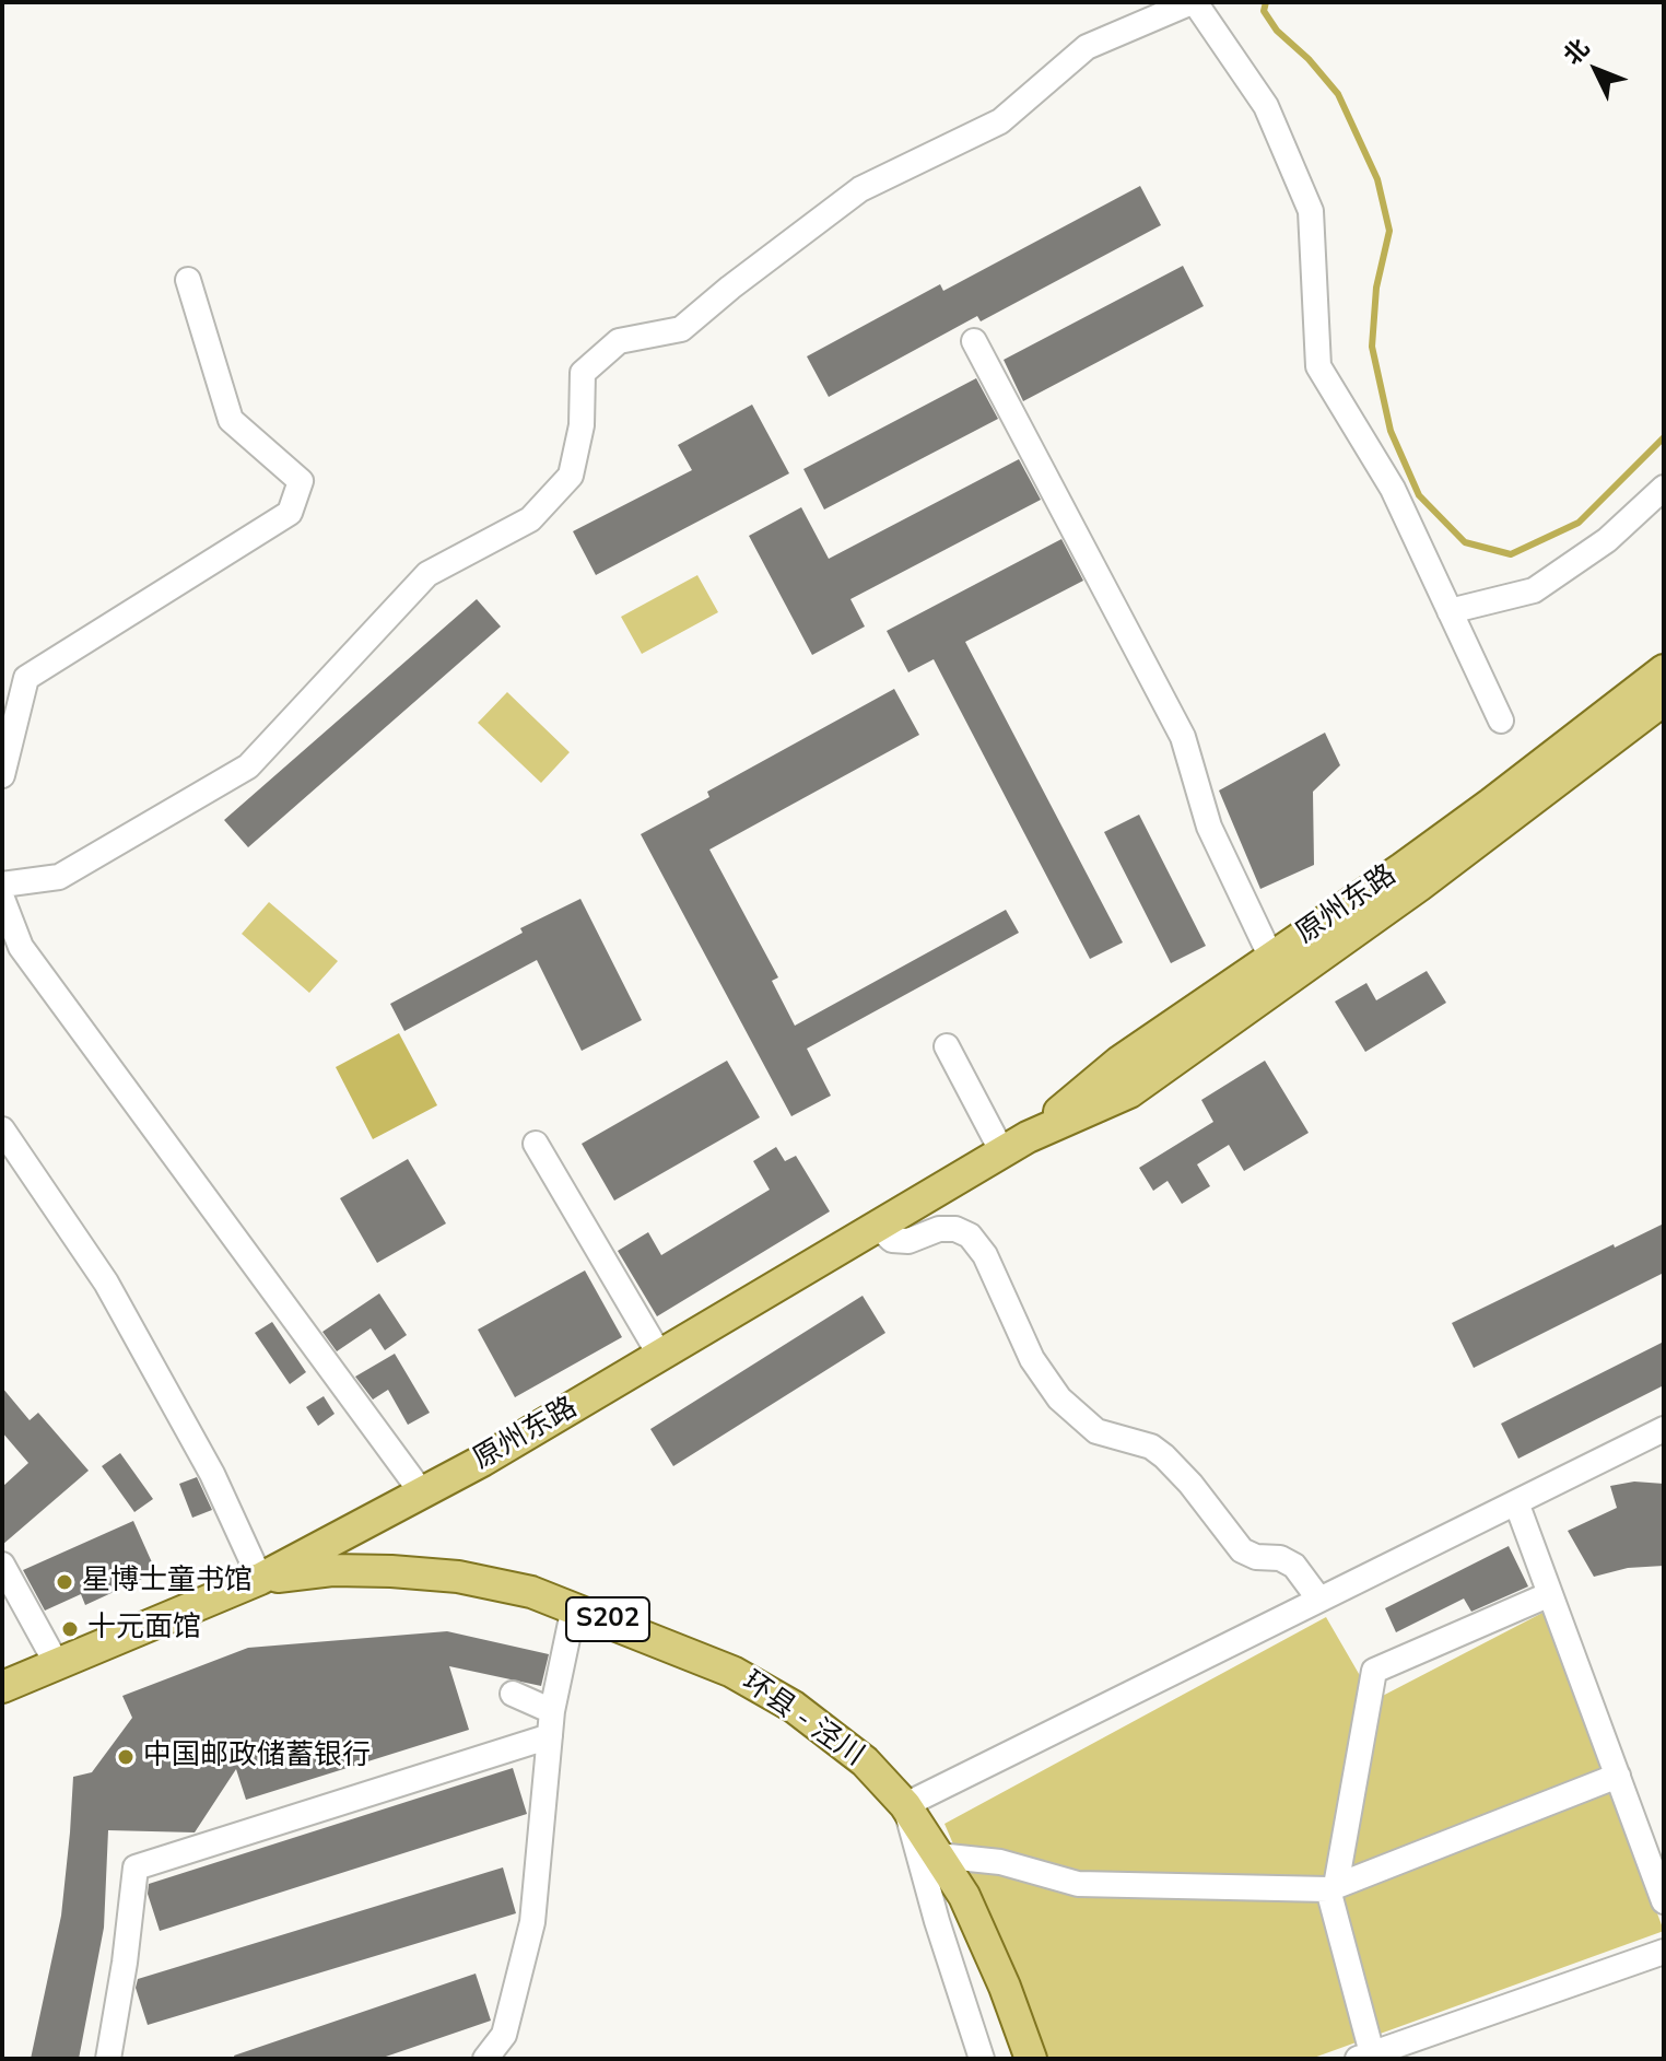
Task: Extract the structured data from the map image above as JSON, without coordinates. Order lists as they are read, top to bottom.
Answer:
{
  "streets": {
    "main road": ["原州东路", "S202", "环县 - 泾川"]
  },
  "crossings": [
    ["原州东路", "环县 - 泾川"]
  ],
  "places": ["星博士童书馆", "十元面馆", "中国邮政储蓄银行"],
  "north": "top left"
}
